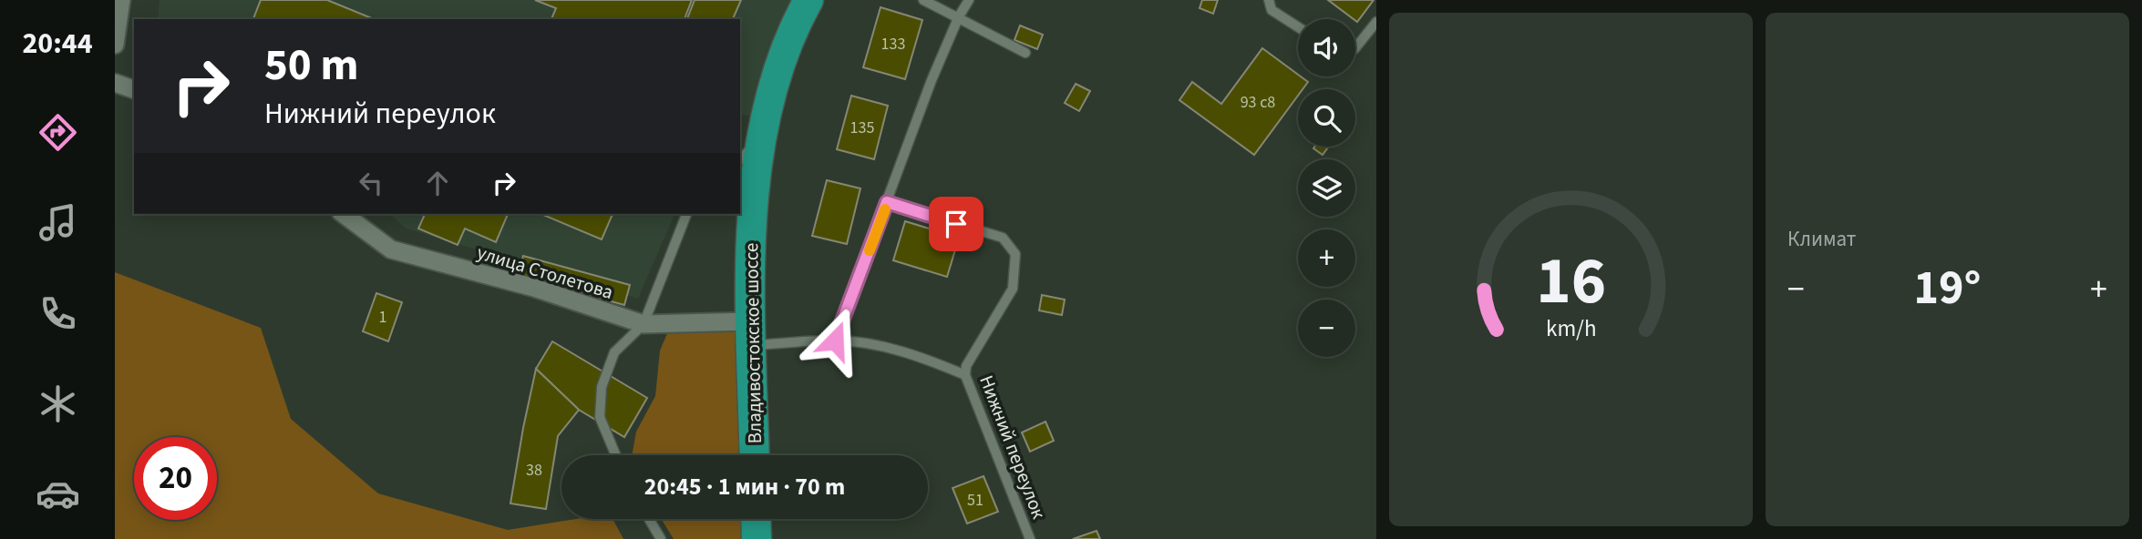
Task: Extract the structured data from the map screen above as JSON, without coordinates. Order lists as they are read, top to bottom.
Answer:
{
  "streets": {
    "highway": ["Владивостокское шоссе"],
    "street": ["улица Столетова"],
    "lane": ["Нижний переулок"]
  },
  "crossings": [
    ["улица Столетова", "Владивостокское шоссе"]
  ],
  "house_numbers": [
    "133",
    "93 с8",
    "135",
    "1",
    "38",
    "51"
  ],
  "page": {
    "tabs": "20:44",
    "tile": "Климат",
    "map_buttons": ["+", "−"],
    "turn": ["50 m", "Нижний переулок"],
    "heat": ["−", "19°", "+"],
    "limit": "20",
    "trip": "20:45 · 1 мин · 70 m",
    "gauge": ["16", "km/h"]
  }
}
